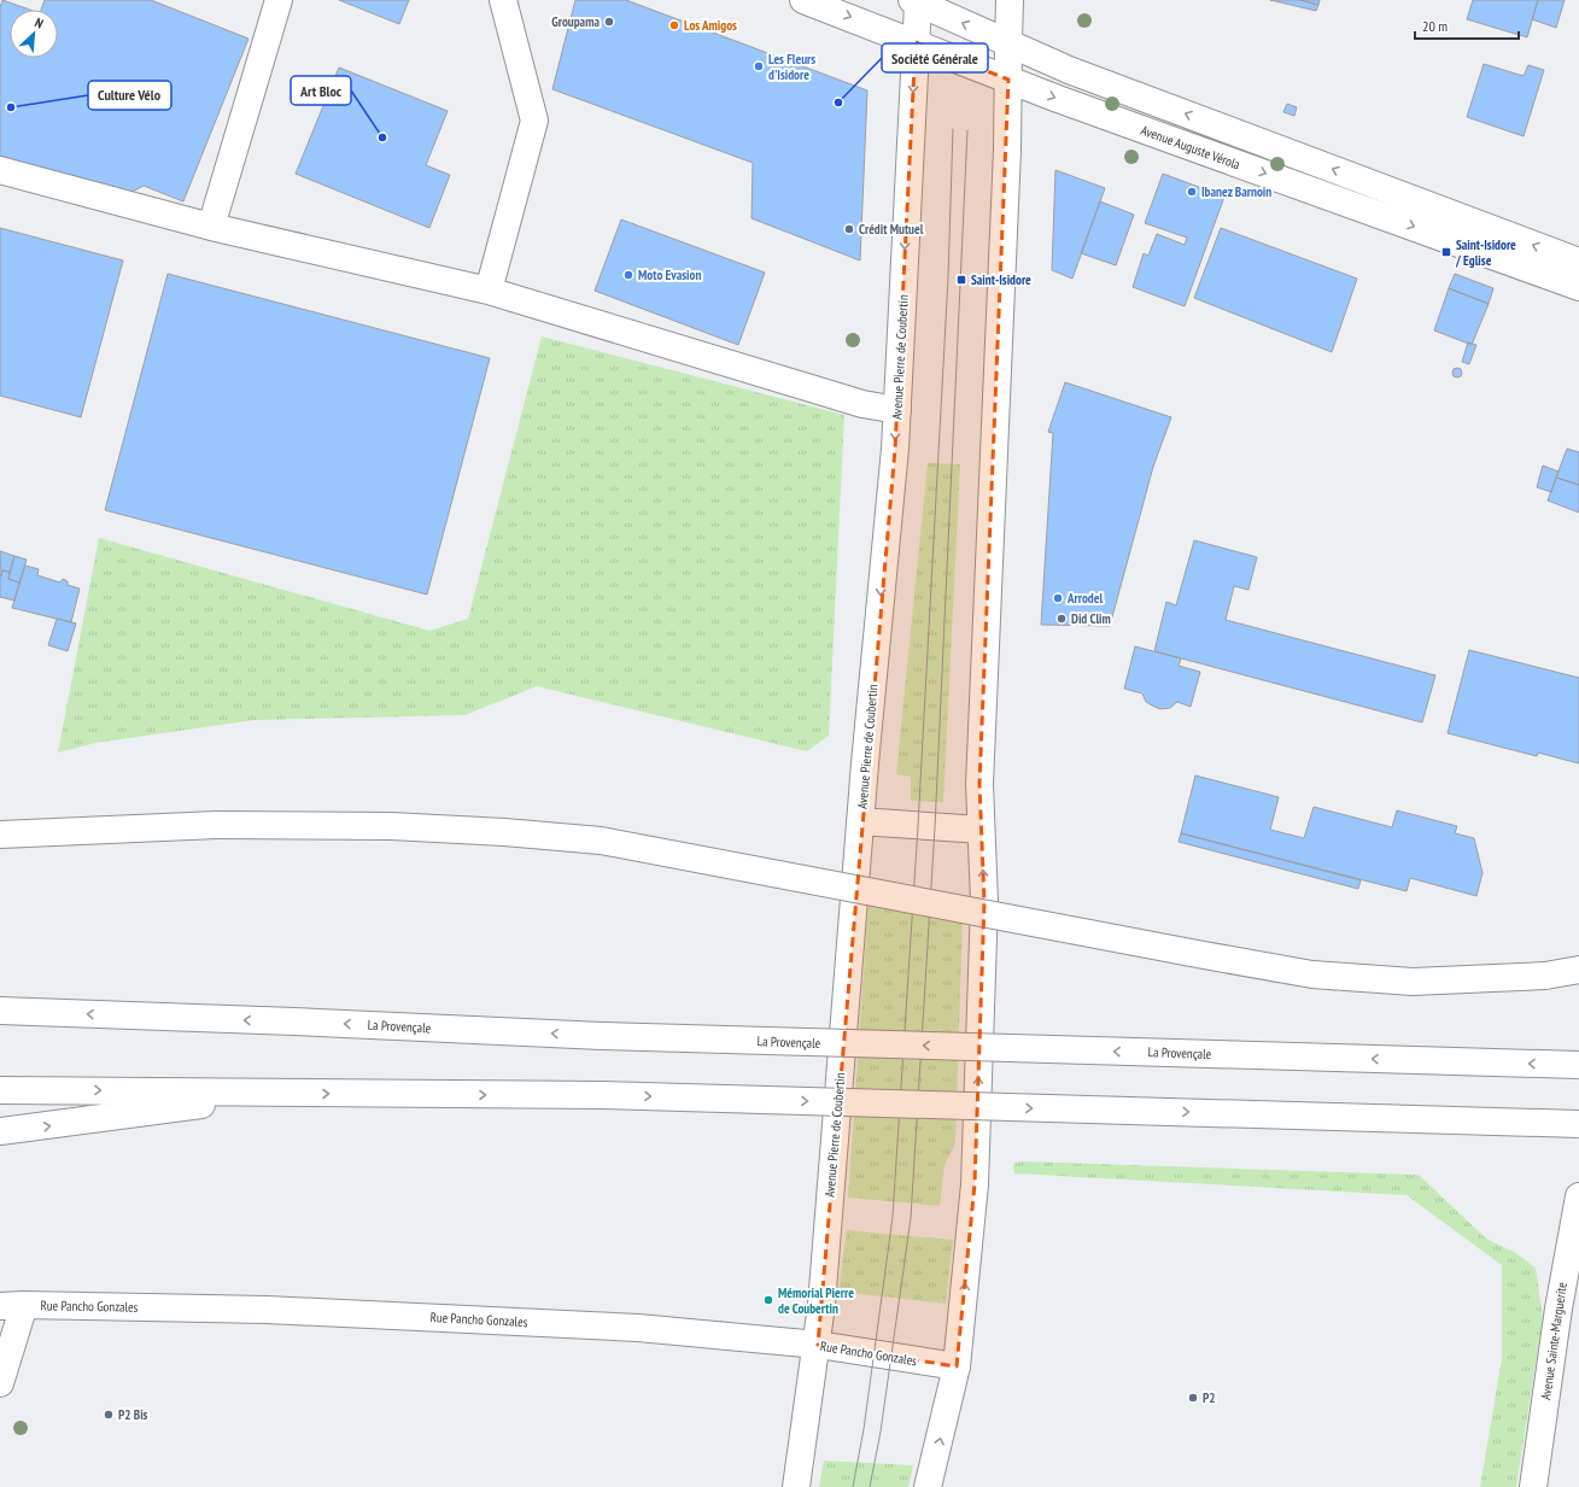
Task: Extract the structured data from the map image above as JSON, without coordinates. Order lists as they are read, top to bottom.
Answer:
{
  "streets": {
    "main road": [
      "Avenue Auguste Vérola",
      "Avenue Pierre de Coubertin",
      "La Provençale",
      "Rue Pancho Gonzales",
      "Avenue Sainte-Marguerite"
    ]
  },
  "crossings": [
    ["Avenue Auguste Vérola", "Avenue Pierre de Coubertin"],
    ["Avenue Pierre de Coubertin", "Rue Pancho Gonzales"]
  ],
  "places": {
    "other": [
      "Groupama",
      "Los Amigos",
      "Les Fleurs d'Isidore",
      "Société Générale",
      "Culture Vélo",
      "Art Bloc",
      "Ibanez Barnoin",
      "Crédit Mutuel",
      "Moto Evasion",
      "Arrodel",
      "Did Clim",
      "Mémorial Pierre de Coubertin",
      "P2",
      "P2 Bis"
    ],
    "transit": ["Saint-Isidore / Eglise", "Saint-Isidore"]
  },
  "scale_bar": "20 m",
  "north": "top right"
}
